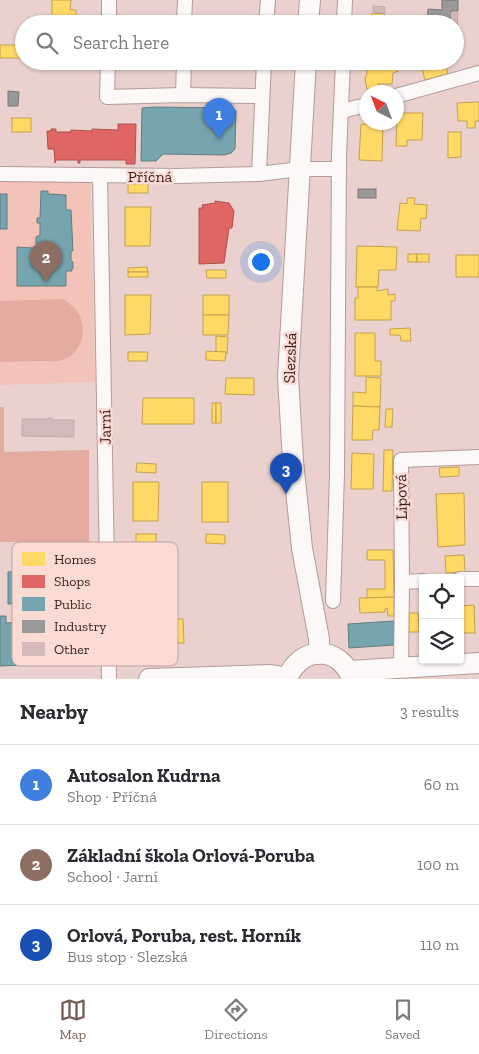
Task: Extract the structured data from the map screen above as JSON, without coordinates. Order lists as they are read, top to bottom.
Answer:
{
  "streets": {
    "street": [
      "Příčná",
      "Slezská",
      "Jarní",
      "Lipová"
    ]
  },
  "crossings": [
    ["Příčná", "Slezská"],
    ["Příčná", "Jarní"]
  ],
  "legend": [
    "Homes",
    "Shops",
    "Public",
    "Industry",
    "Other"
  ],
  "north": "top left",
  "page": {
    "search": "Search here",
    "pins": ["1", "2", "3"],
    "heading": ["Nearby", "3 results"],
    "list": [
      {
        "mark": "1",
        "name": "Autosalon Kudrna",
        "note": "Shop · Příčná",
        "value": "60 m"
      },
      {
        "mark": "2",
        "name": "Základní škola Orlová-Poruba",
        "note": "School · Jarní",
        "value": "100 m"
      },
      {
        "mark": "3",
        "name": "Orlová, Poruba, rest. Horník",
        "note": "Bus stop · Slezská",
        "value": "110 m"
      }
    ],
    "nav": ["Map", "Directions", "Saved"]
  }
}
